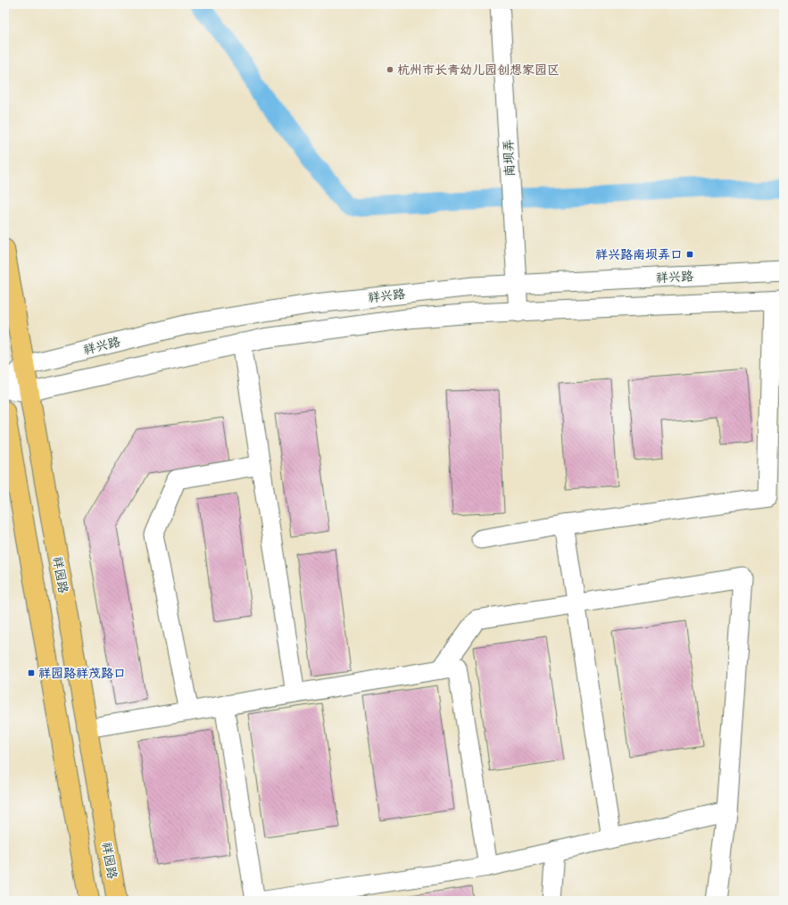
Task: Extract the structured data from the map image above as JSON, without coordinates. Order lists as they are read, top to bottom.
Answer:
{
  "streets": {
    "main road": ["祥园路"],
    "street": ["南坝弄", "祥兴路"]
  },
  "crossings": [
    ["南坝弄", "祥兴路"],
    ["祥兴路", "祥园路"]
  ],
  "places": {
    "other": ["杭州市长青幼儿园创想家园区"],
    "transit": ["祥兴路南坝弄口", "祥园路祥茂路口"]
  }
}
